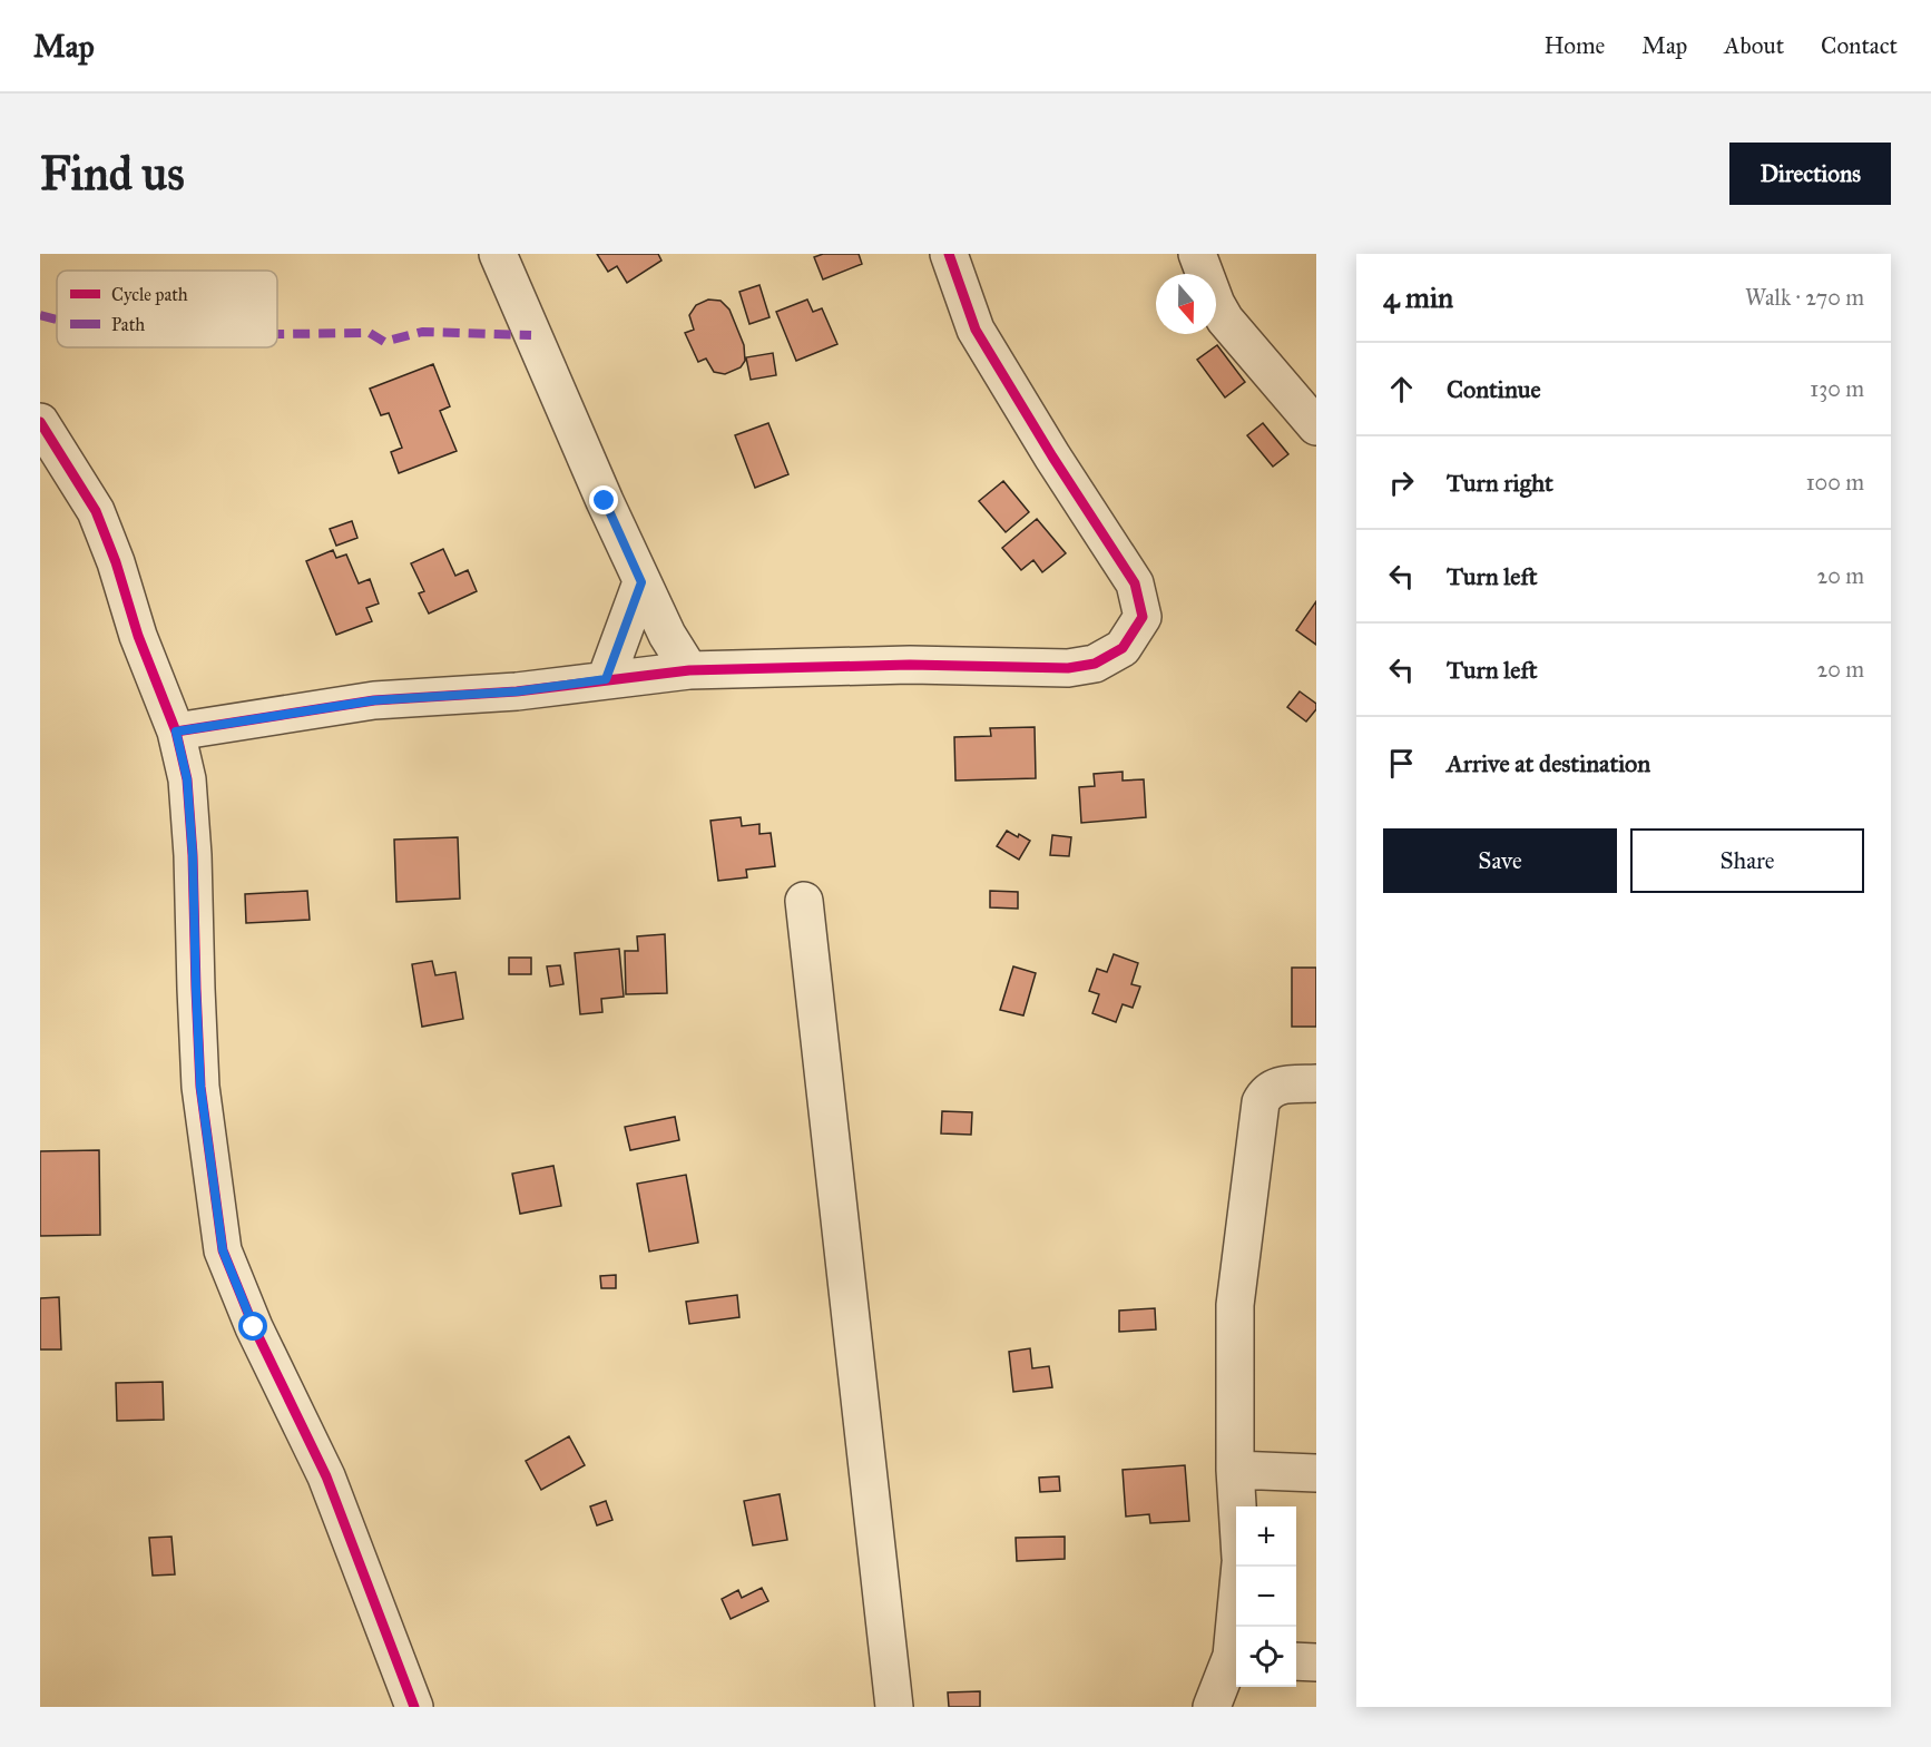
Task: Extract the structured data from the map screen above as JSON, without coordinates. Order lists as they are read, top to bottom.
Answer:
{
  "legend": ["Cycle path", "Path"],
  "north": "bottom",
  "page": {
    "header": "Map",
    "nav": [
      "Home",
      "Map",
      "About",
      "Contact"
    ],
    "buttons": [
      "Directions",
      ["Save", "Share"]
    ],
    "title": "Find us",
    "heading": ["4 min", "Walk · 270 m"],
    "list": [
      ["Continue", "130 m"],
      ["Turn right", "100 m"],
      ["Turn left", "20 m"],
      ["Turn left", "20 m"],
      "Arrive at destination"
    ],
    "map_buttons": ["+", "−"]
  }
}
